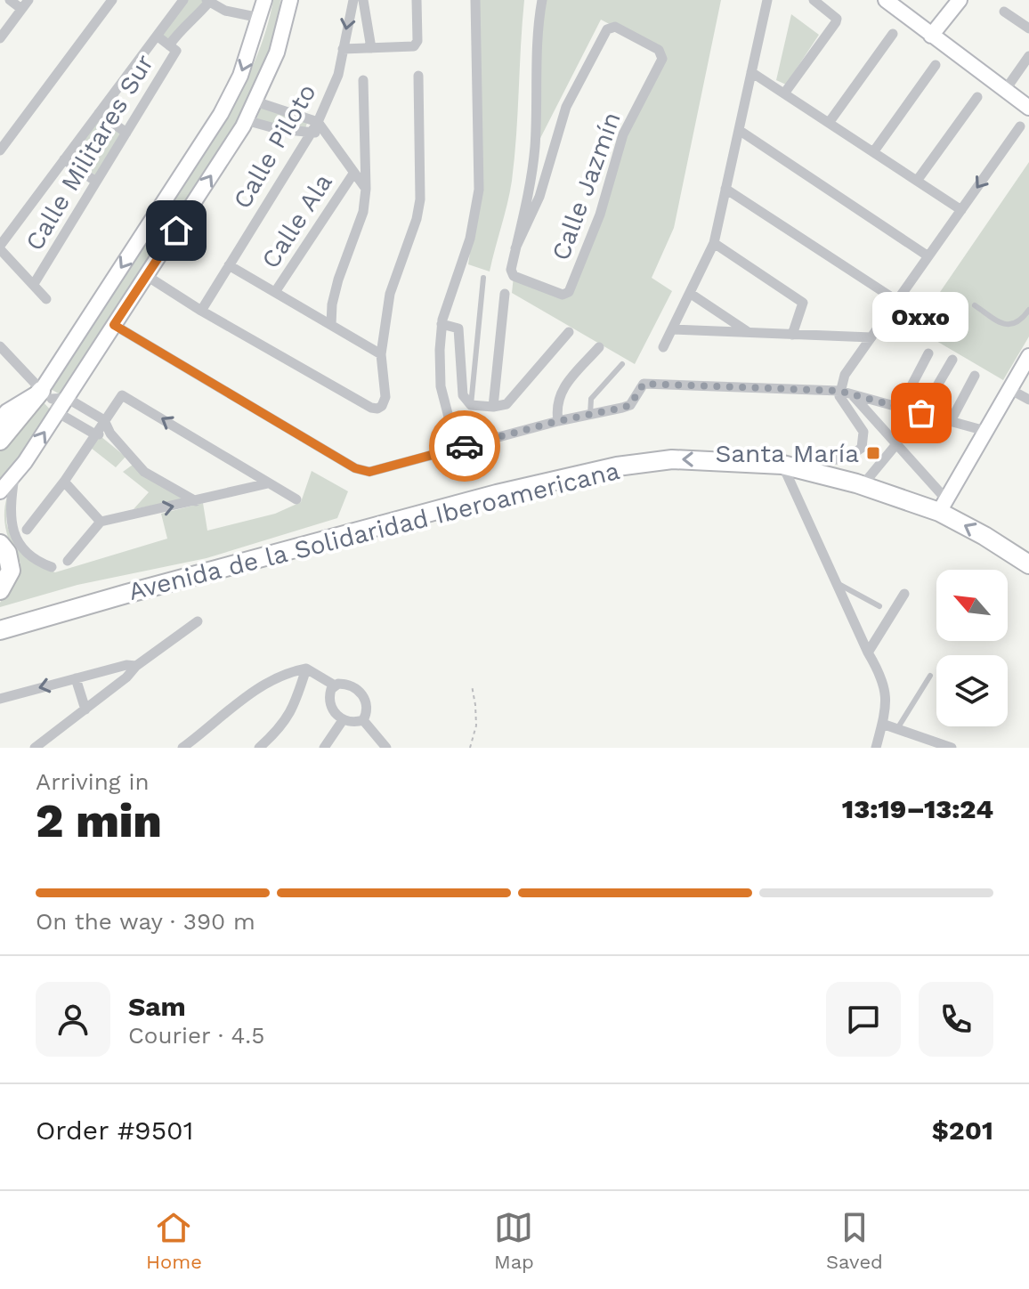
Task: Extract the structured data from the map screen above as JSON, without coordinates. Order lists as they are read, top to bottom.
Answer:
{
  "streets": {
    "highway": ["Avenida de la Solidaridad Iberoamericana"],
    "street": [
      "Calle Piloto",
      "Calle Militares Sur",
      "Calle Jazmín",
      "Calle Ala"
    ]
  },
  "one_way": ["Avenida de la Solidaridad Iberoamericana"],
  "places": {
    "other": ["Oxxo"],
    "transit": ["Santa María"]
  },
  "north": "top left",
  "page": {
    "bubble": "Oxxo",
    "heading": ["2 min", "Arriving in", "13:19–13:24"],
    "panel": [
      "Sam",
      "Courier · 4.5",
      "Order #9501",
      "$201"
    ],
    "bar": "On the way · 390 m",
    "tabs": ["Home", "Map", "Saved"]
  }
}
